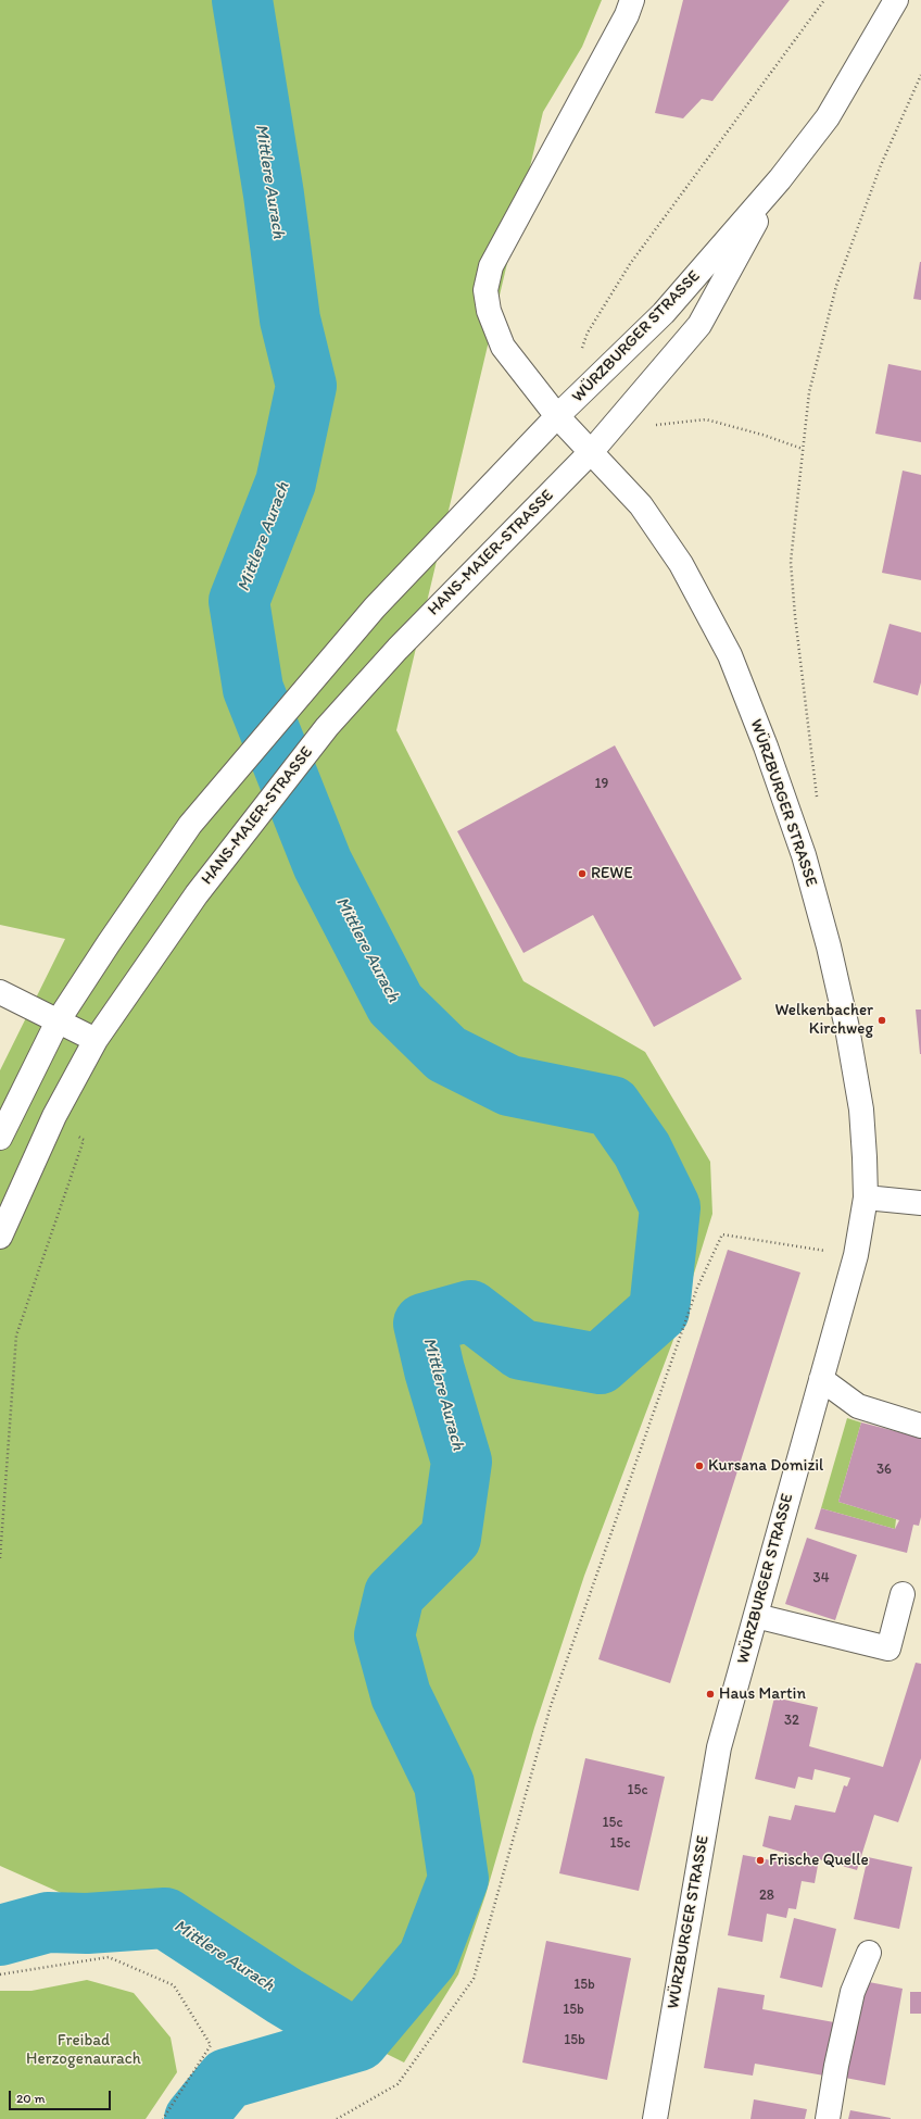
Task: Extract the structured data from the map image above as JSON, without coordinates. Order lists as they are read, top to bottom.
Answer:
{
  "streets": {
    "street": ["WÜRZBURGER STRASSE", "HANS-MAIER-STRASSE"]
  },
  "crossings": [
    ["WÜRZBURGER STRASSE", "HANS-MAIER-STRASSE"]
  ],
  "water": ["Mittlere Aurach"],
  "parks": ["Freibad Herzogenaurach"],
  "places": [
    "REWE",
    "Welkenbacher Kirchweg",
    "Kursana Domizil",
    "Haus Martin",
    "Frische Quelle"
  ],
  "house_numbers": [
    "19",
    "36",
    "34",
    "32",
    "15c",
    "15c",
    "15c",
    "28",
    "15b",
    "15b",
    "15b"
  ],
  "scale_bar": "20 m"
}
